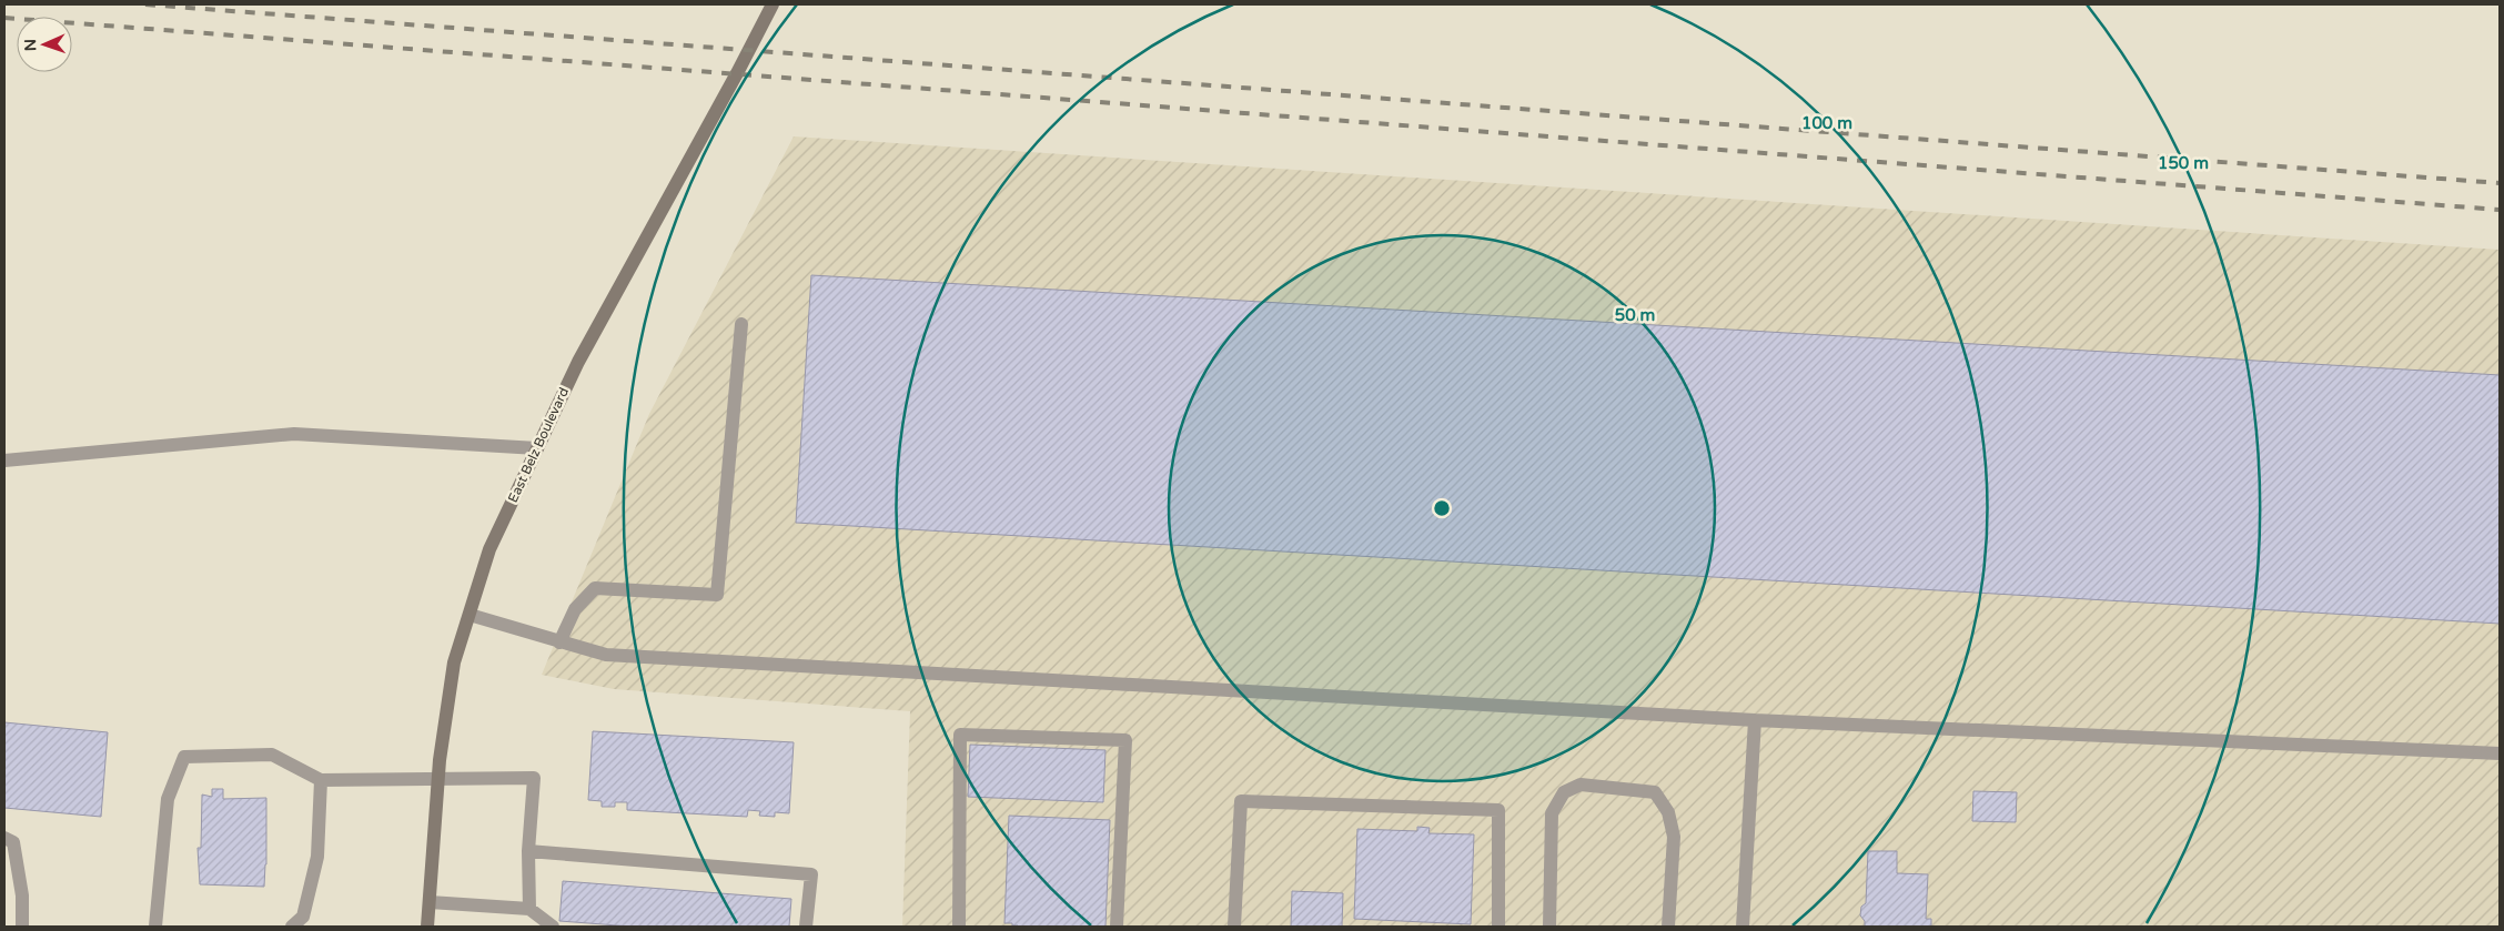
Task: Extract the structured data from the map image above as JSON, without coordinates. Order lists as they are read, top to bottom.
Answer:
{
  "streets": {
    "street": ["East Belz Boulevard"]
  },
  "north": "left",
  "rings": ["100 m", "150 m", "50 m"]
}
